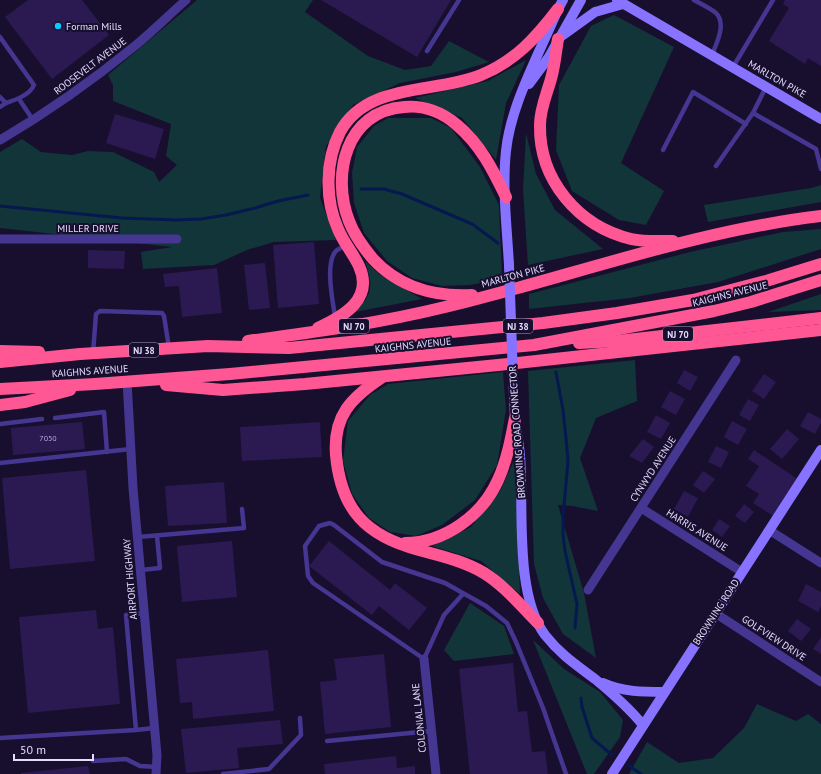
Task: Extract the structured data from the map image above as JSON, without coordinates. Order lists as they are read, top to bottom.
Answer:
{
  "streets": {
    "highway": [
      "MARLTON PIKE",
      "KAIGHNS AVENUE",
      "NJ 70",
      "NJ 38"
    ],
    "main road": ["BROWNING ROAD CONNECTOR", "BROWNING ROAD"],
    "street": [
      "ROOSEVELT AVENUE",
      "MILLER DRIVE",
      "CYNWYD AVENUE",
      "HARRIS AVENUE",
      "AIRPORT HIGHWAY",
      "GOLFVIEW DRIVE",
      "COLONIAL LANE"
    ]
  },
  "crossings": [
    ["MARLTON PIKE", "KAIGHNS AVENUE"],
    ["KAIGHNS AVENUE", "NJ 70"],
    ["KAIGHNS AVENUE", "AIRPORT HIGHWAY"],
    ["BROWNING ROAD CONNECTOR", "BROWNING ROAD"],
    ["CYNWYD AVENUE", "HARRIS AVENUE"],
    ["HARRIS AVENUE", "BROWNING ROAD"],
    ["BROWNING ROAD", "GOLFVIEW DRIVE"]
  ],
  "places": ["Forman Mills"],
  "house_numbers": ["7050"],
  "scale_bar": "50 m"
}
